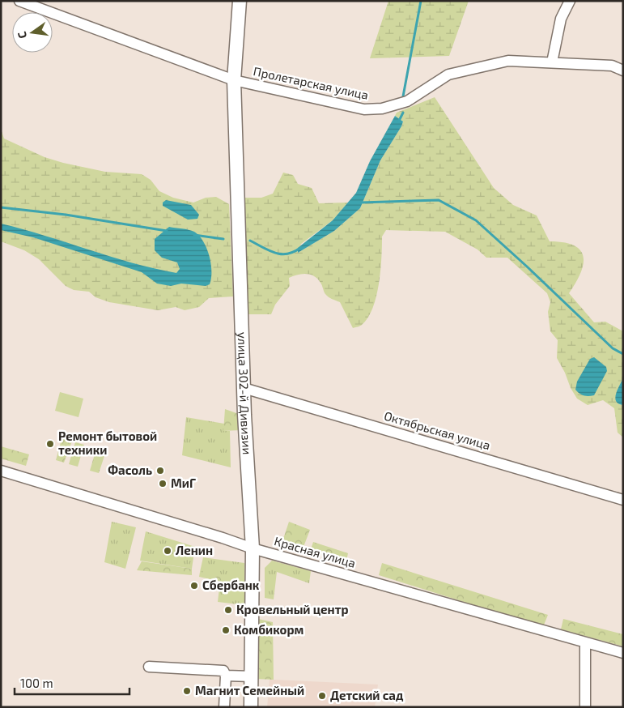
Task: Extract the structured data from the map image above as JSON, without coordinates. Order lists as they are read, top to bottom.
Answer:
{
  "streets": {
    "main road": ["улица 302-й Дивизии"],
    "street": ["Пролетарская улица", "Октябрьская улица", "Красная улица"]
  },
  "crossings": [
    ["Пролетарская улица", "улица 302-й Дивизии"],
    ["улица 302-й Дивизии", "Октябрьская улица"],
    ["улица 302-й Дивизии", "Красная улица"]
  ],
  "places": [
    "Ремонт бытовой техники",
    "Фасоль",
    "МиГ",
    "Ленин",
    "Сбербанк",
    "Кровельный центр",
    "Комбикорм",
    "Магнит Семейный",
    "Детский сад"
  ],
  "scale_bar": "100 m",
  "north": "left"
}
